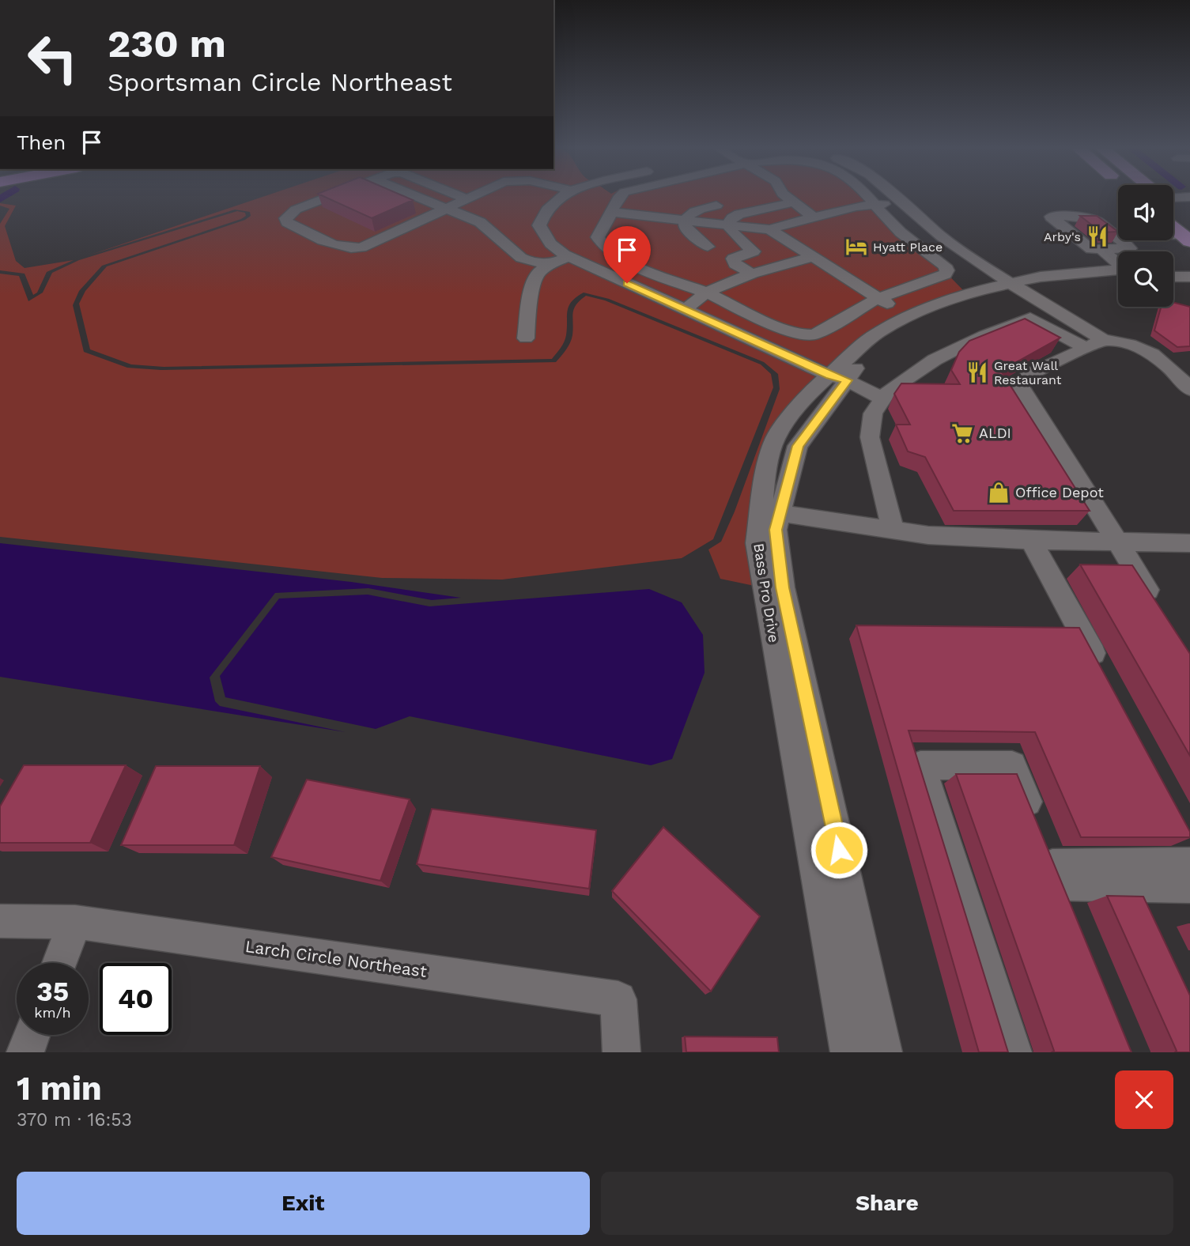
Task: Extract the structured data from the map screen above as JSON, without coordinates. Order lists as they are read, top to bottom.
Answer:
{
  "streets": {
    "street": ["Bass Pro Drive", "Larch Circle Northeast"]
  },
  "places": {
    "restaurant": ["Arby's", "Great Wall Restaurant"],
    "hotel": ["Hyatt Place"],
    "supermarket": ["ALDI"],
    "shop": ["Office Depot"]
  },
  "page": {
    "turn": ["230 m", "Sportsman Circle Northeast"],
    "then": "Then",
    "speed": "35 km/h",
    "limit": "40",
    "heading": ["1 min", "370 m · 16:53"],
    "buttons": ["Exit", "Share"]
  }
}
